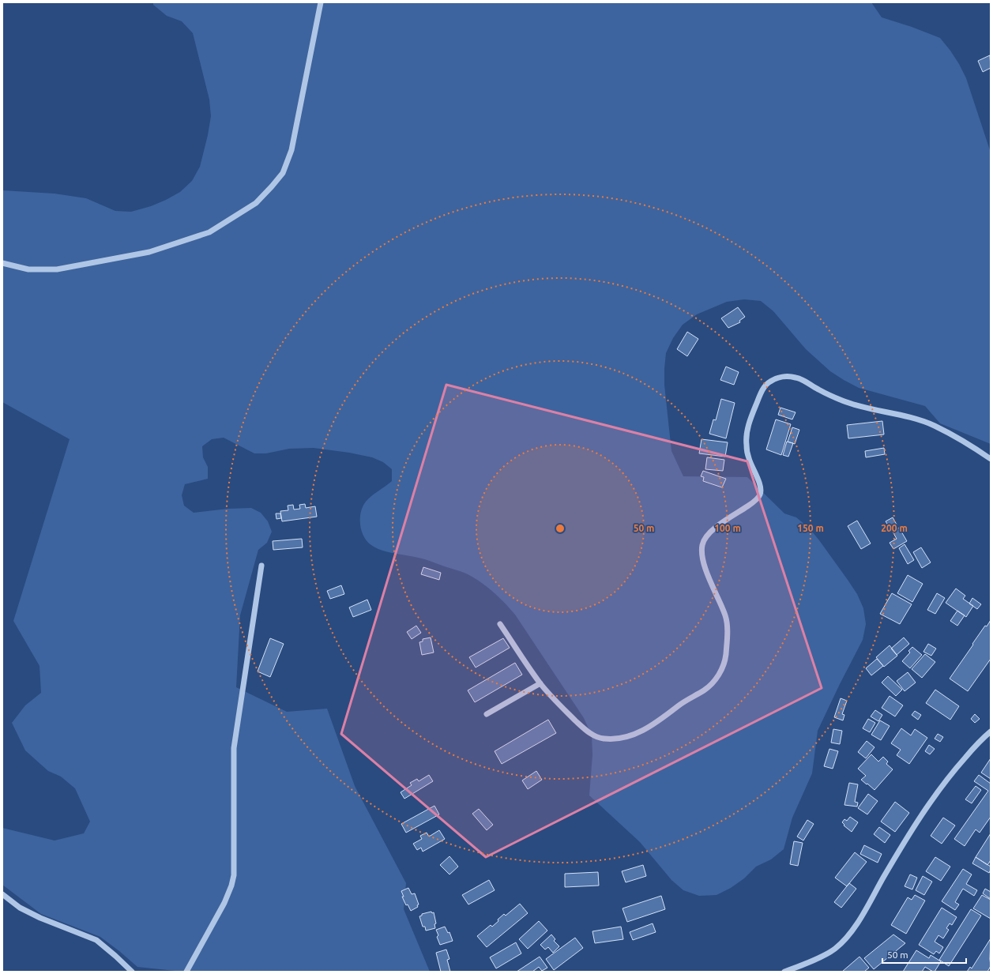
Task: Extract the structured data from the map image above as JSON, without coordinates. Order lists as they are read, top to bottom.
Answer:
{
  "scale_bar": "50 m",
  "rings": [
    "50 m",
    "100 m",
    "150 m",
    "200 m"
  ]
}
